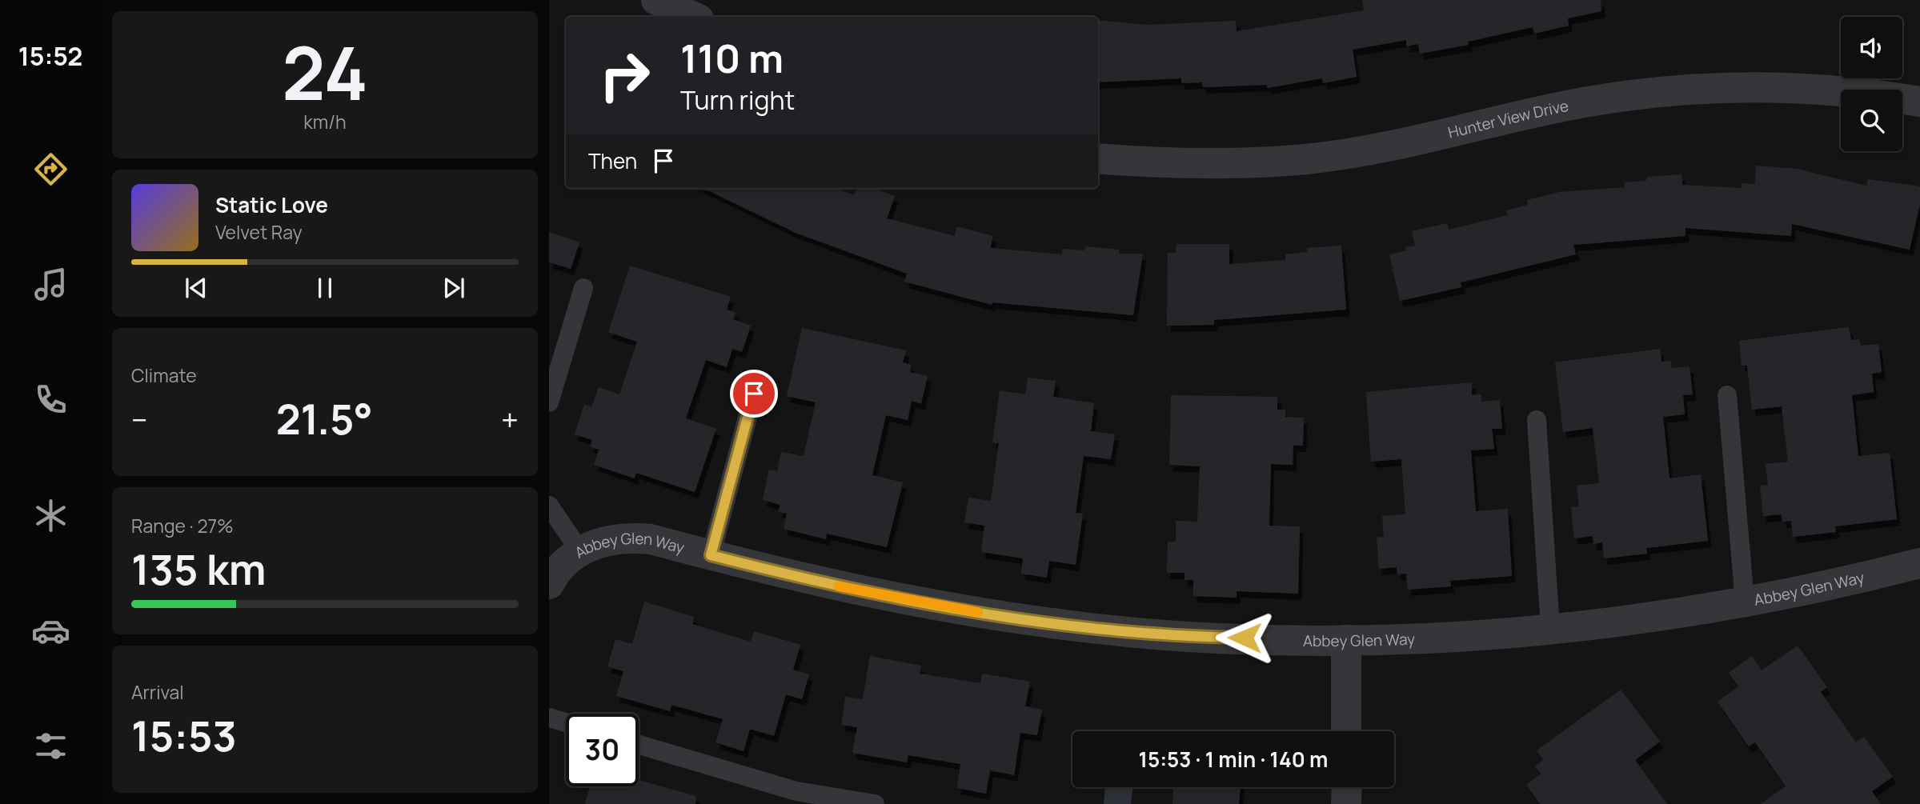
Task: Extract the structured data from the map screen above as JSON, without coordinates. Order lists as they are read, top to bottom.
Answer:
{
  "streets": {
    "street": ["Hunter View Drive", "Abbey Glen Way"]
  },
  "page": {
    "tabs": "15:52",
    "tile": [
      ["24", "km/h"],
      "Climate",
      ["Range · 27%", "135 km"],
      ["Arrival", "15:53"]
    ],
    "turn": ["110 m", "Turn right"],
    "then": "Then",
    "song": ["Static Love", "Velvet Ray"],
    "heat": ["−", "21.5°", "+"],
    "limit": "30",
    "trip": "15:53 · 1 min · 140 m"
  }
}
